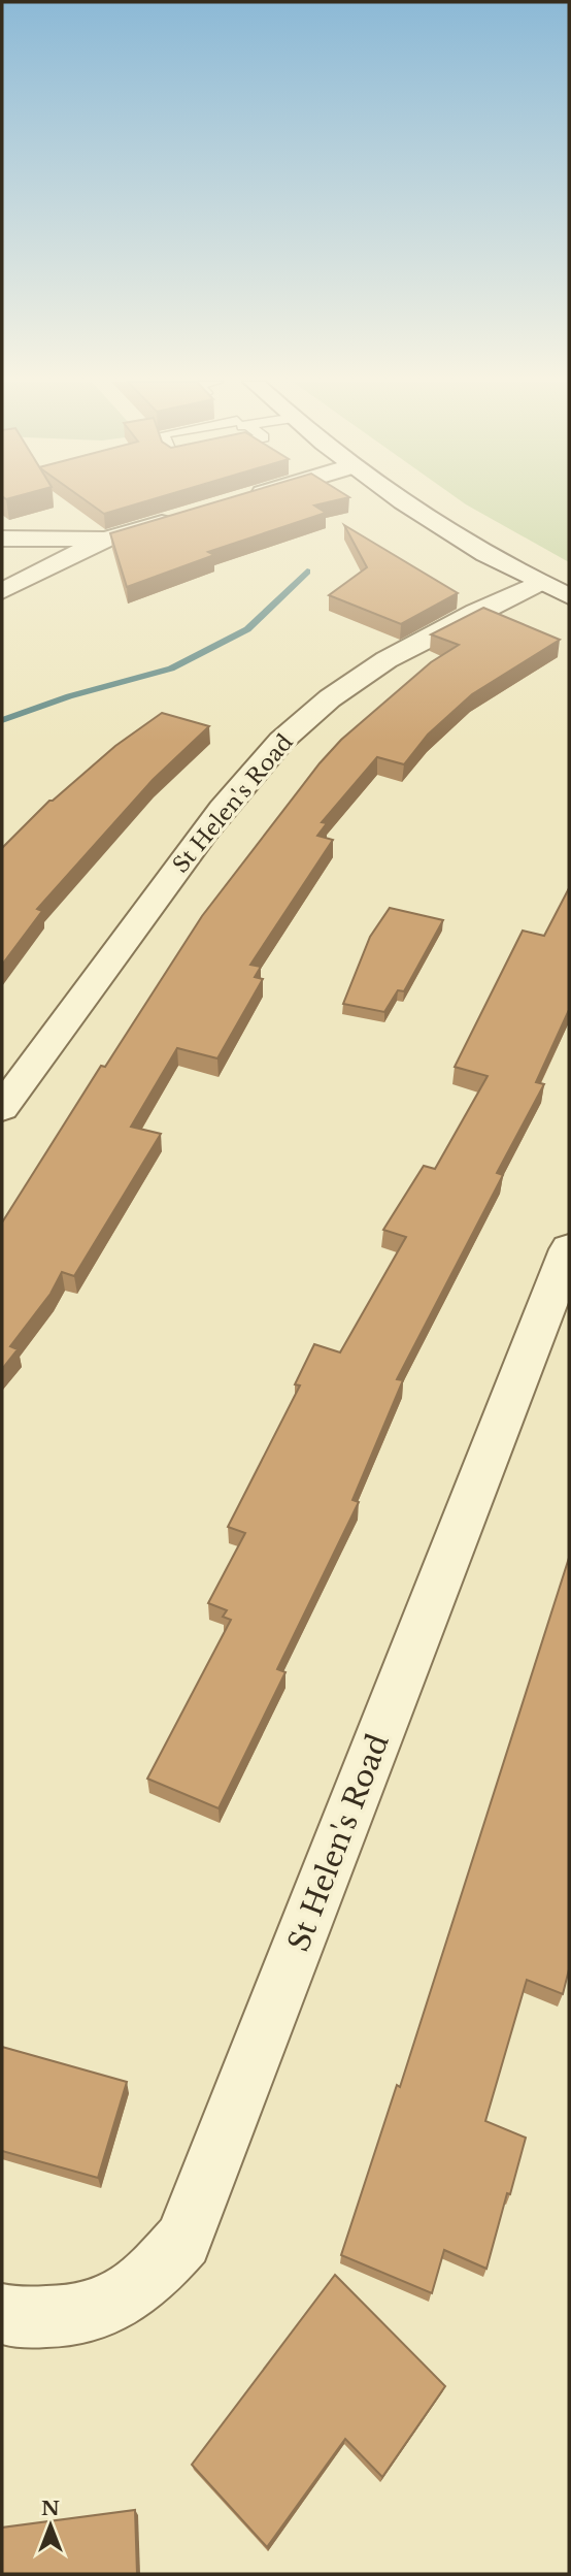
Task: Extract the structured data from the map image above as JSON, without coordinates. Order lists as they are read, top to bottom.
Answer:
{
  "streets": {
    "street": ["St Helen's Road"]
  },
  "north": "top"
}
